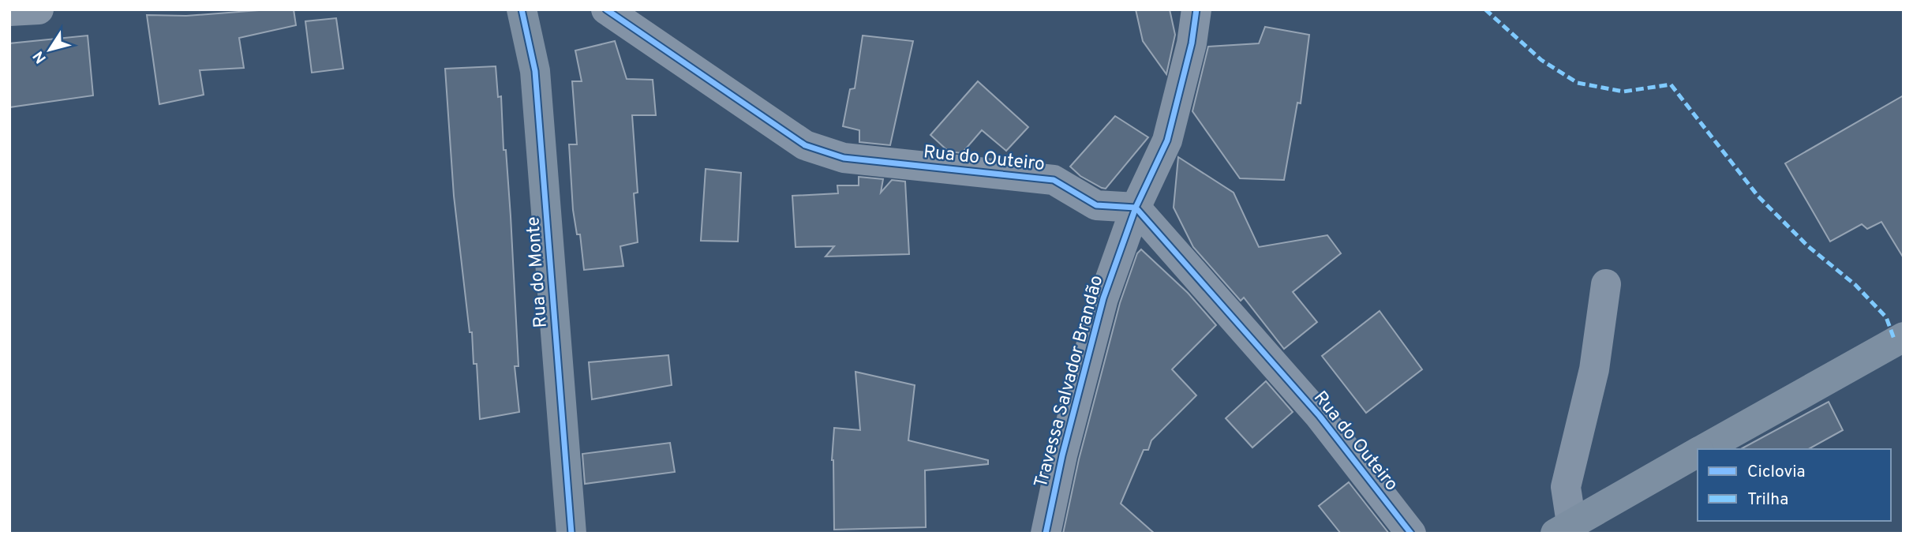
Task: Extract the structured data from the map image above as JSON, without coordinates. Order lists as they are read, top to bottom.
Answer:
{
  "streets": {
    "street": ["Rua do Outeiro", "Rua do Monte", "Travessa Salvador Brandão"]
  },
  "crossings": [
    ["Rua do Outeiro", "Travessa Salvador Brandão"]
  ],
  "legend": ["Ciclovia", "Trilha"],
  "north": "bottom left"
}
